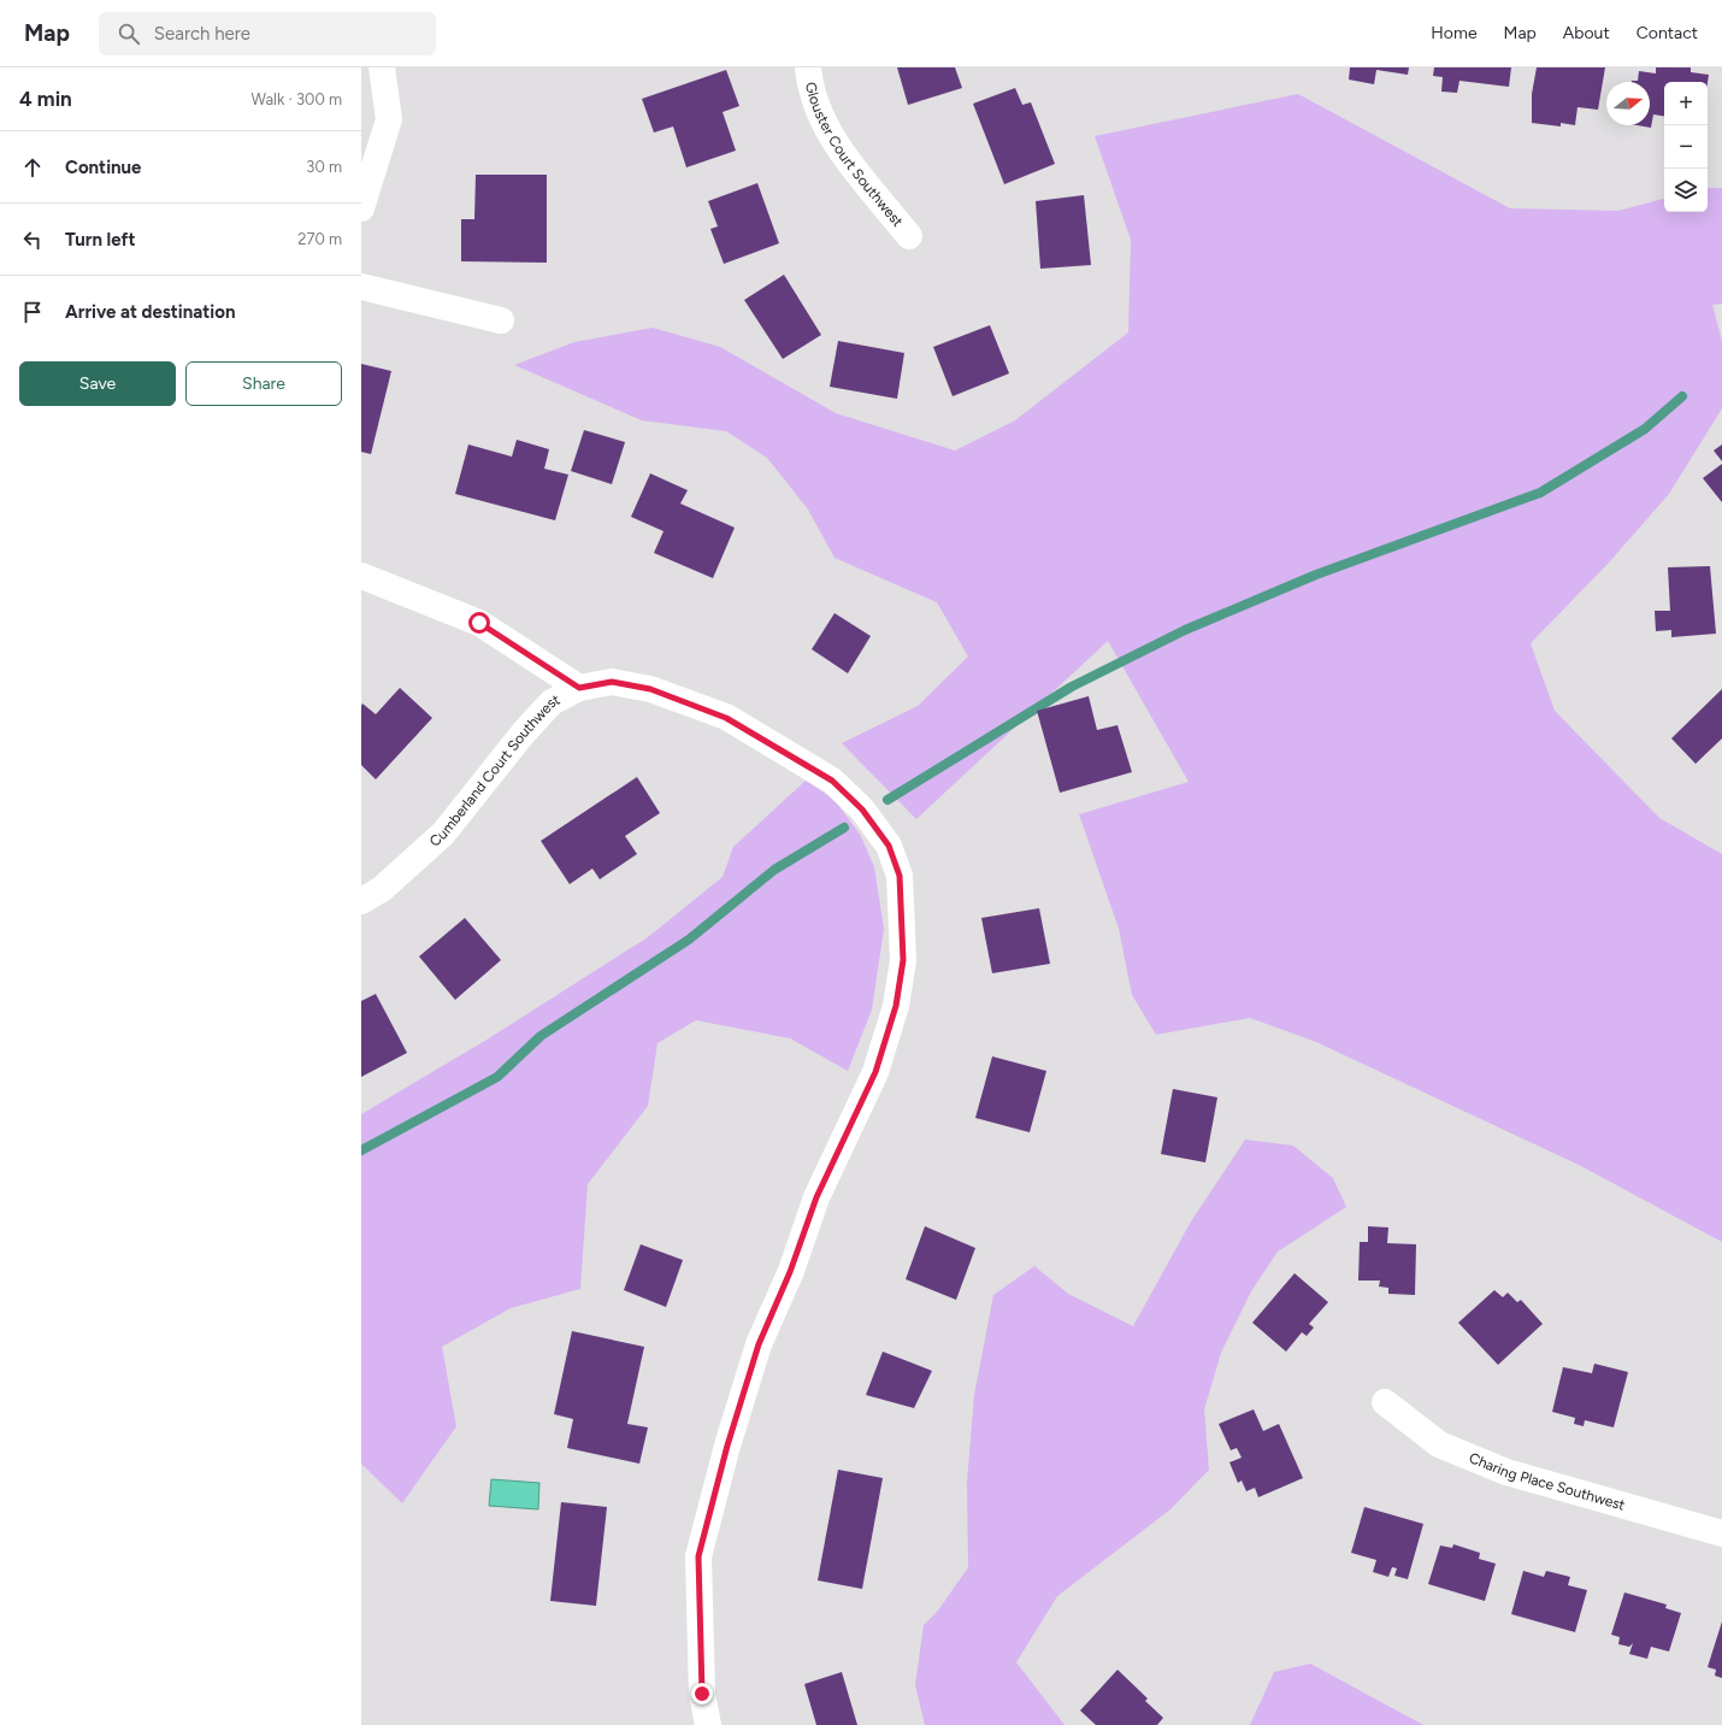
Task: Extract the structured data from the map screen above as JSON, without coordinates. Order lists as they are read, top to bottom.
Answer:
{
  "streets": {
    "street": ["Glouster Court Southwest", "Cumberland Court Southwest", "Charing Place Southwest"]
  },
  "north": "right",
  "page": {
    "header": "Map",
    "search": "Search here",
    "nav": [
      "Home",
      "Map",
      "About",
      "Contact"
    ],
    "heading": ["4 min", "Walk · 300 m"],
    "map_buttons": ["+", "−"],
    "list": [
      ["Continue", "30 m"],
      ["Turn left", "270 m"],
      "Arrive at destination"
    ],
    "buttons": ["Save", "Share"]
  }
}
